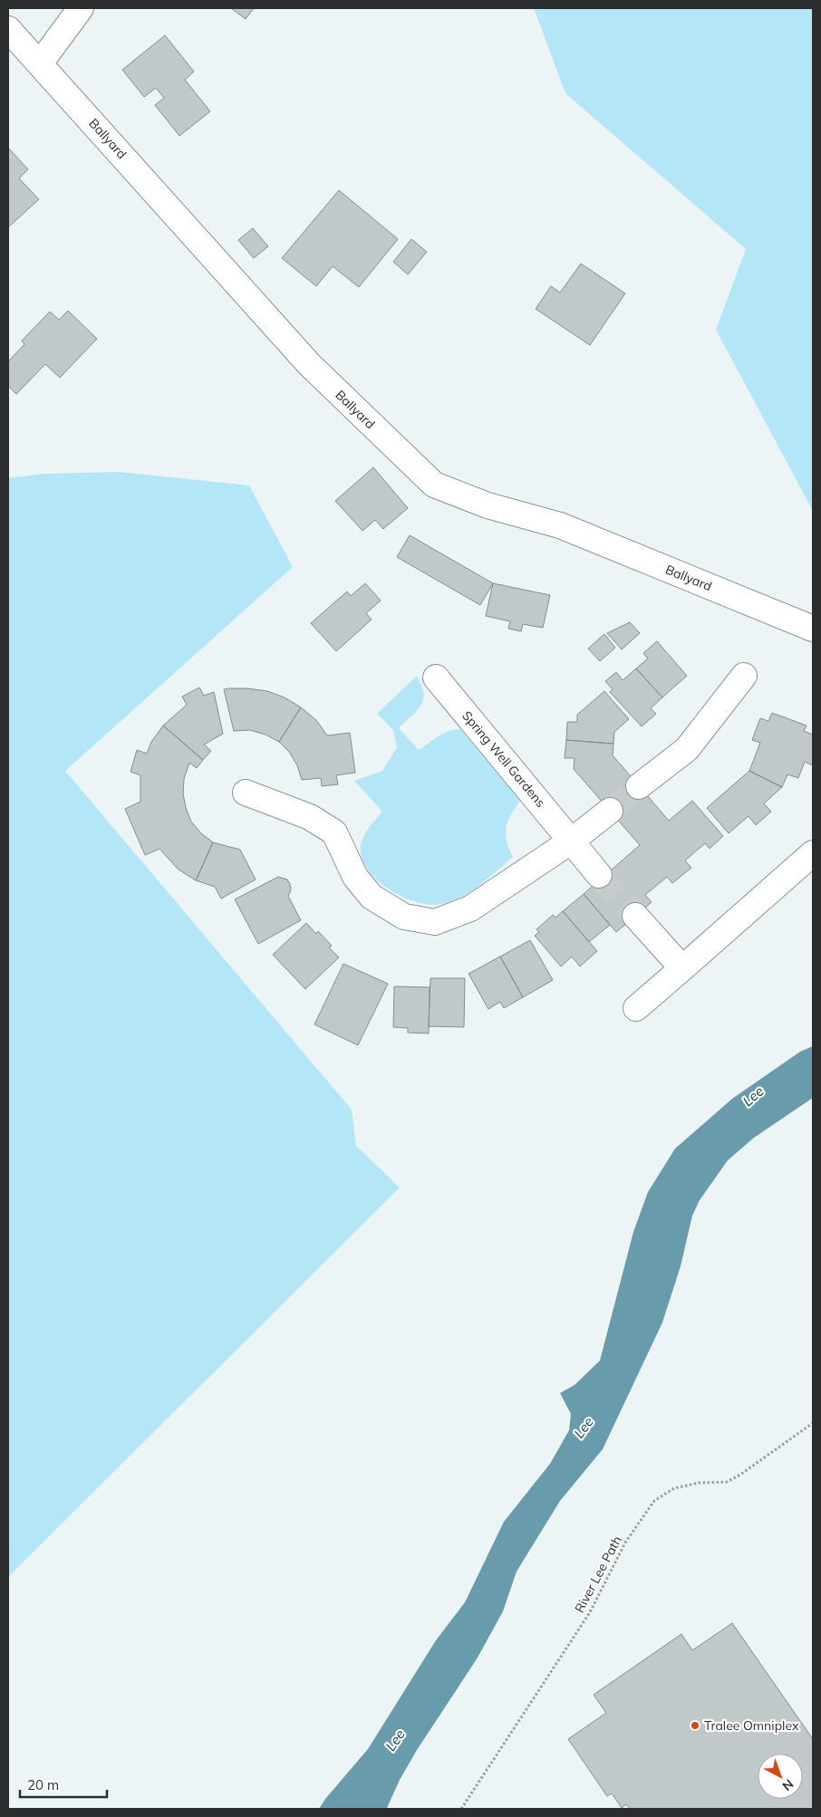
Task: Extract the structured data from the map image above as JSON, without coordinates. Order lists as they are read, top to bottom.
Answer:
{
  "streets": {
    "street": ["Ballyard", "Spring Well Gardens"],
    "path": ["River Lee Path"]
  },
  "water": ["Lee"],
  "places": ["Tralee Omniplex"],
  "scale_bar": "20 m",
  "north": "bottom right"
}
